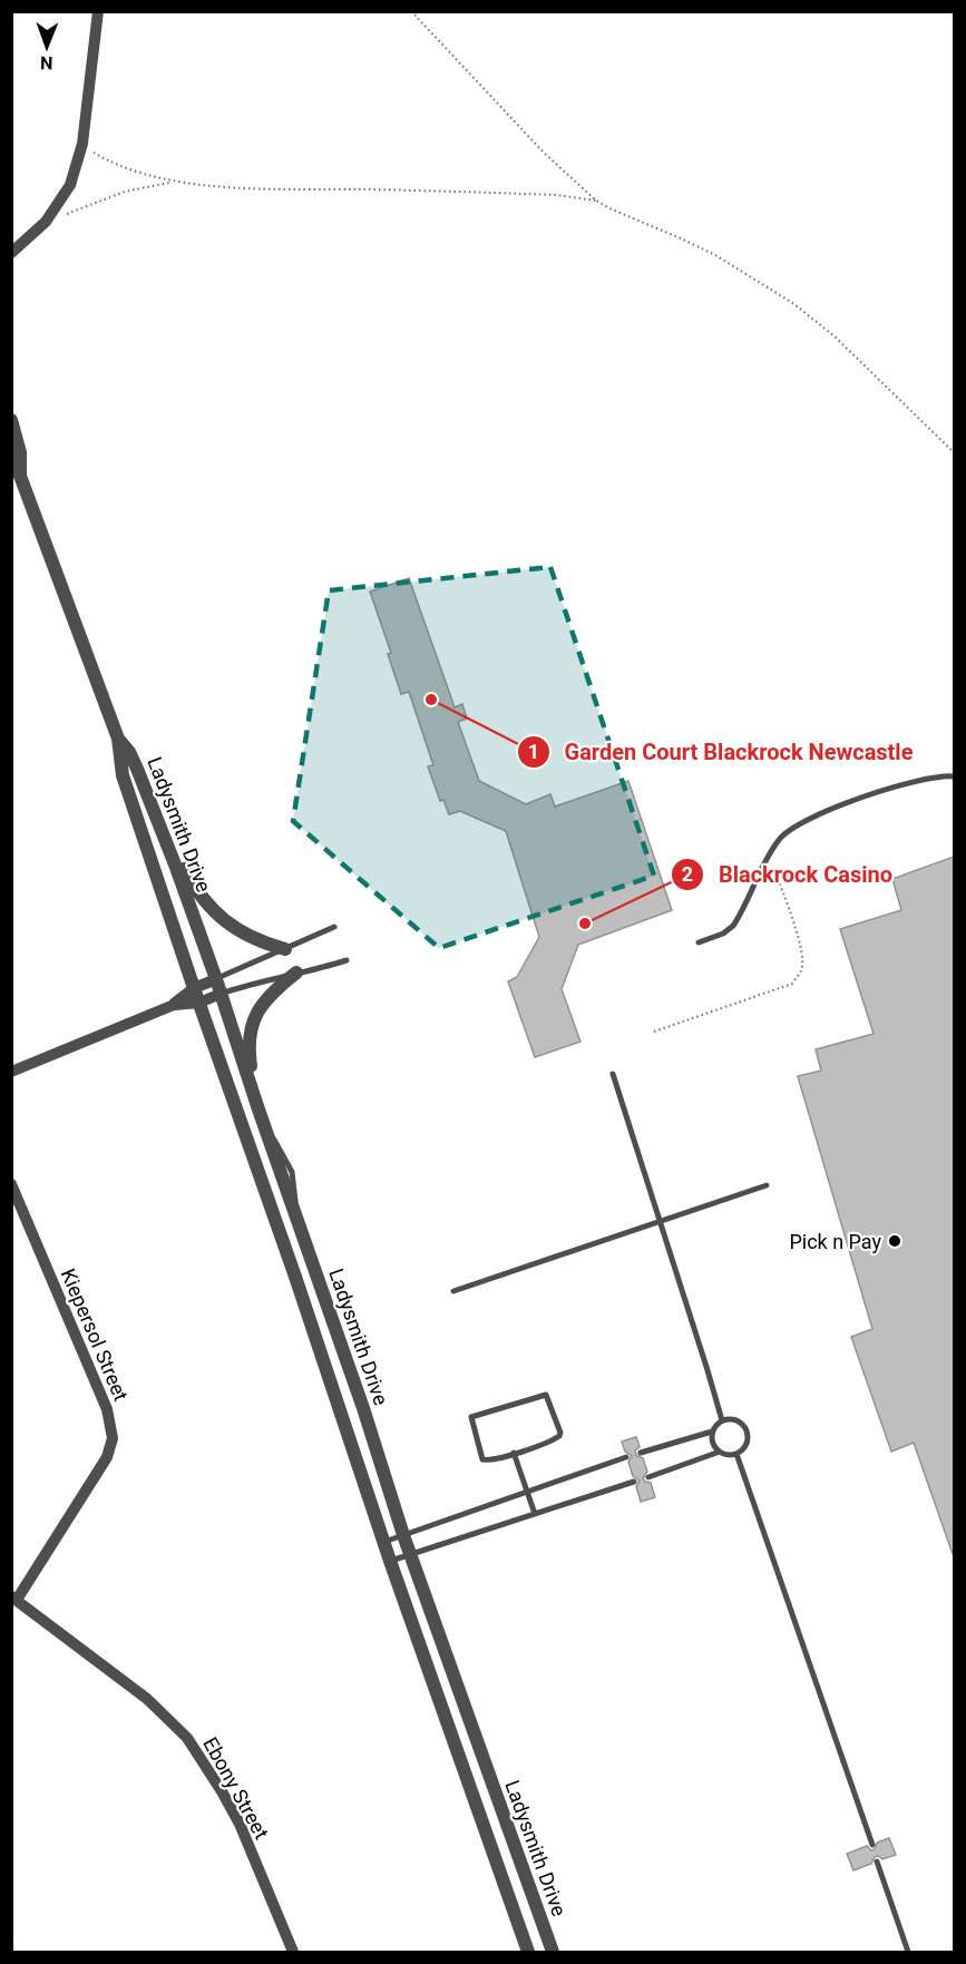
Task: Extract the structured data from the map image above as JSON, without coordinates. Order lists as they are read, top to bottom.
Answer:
{
  "streets": {
    "street": ["Ladysmith Drive", "Kiepersol Street", "Ebony Street"]
  },
  "crossings": [
    ["Kiepersol Street", "Ebony Street"]
  ],
  "places": ["Garden Court Blackrock Newcastle", "Blackrock Casino", "Pick n Pay"],
  "north": "bottom"
}
